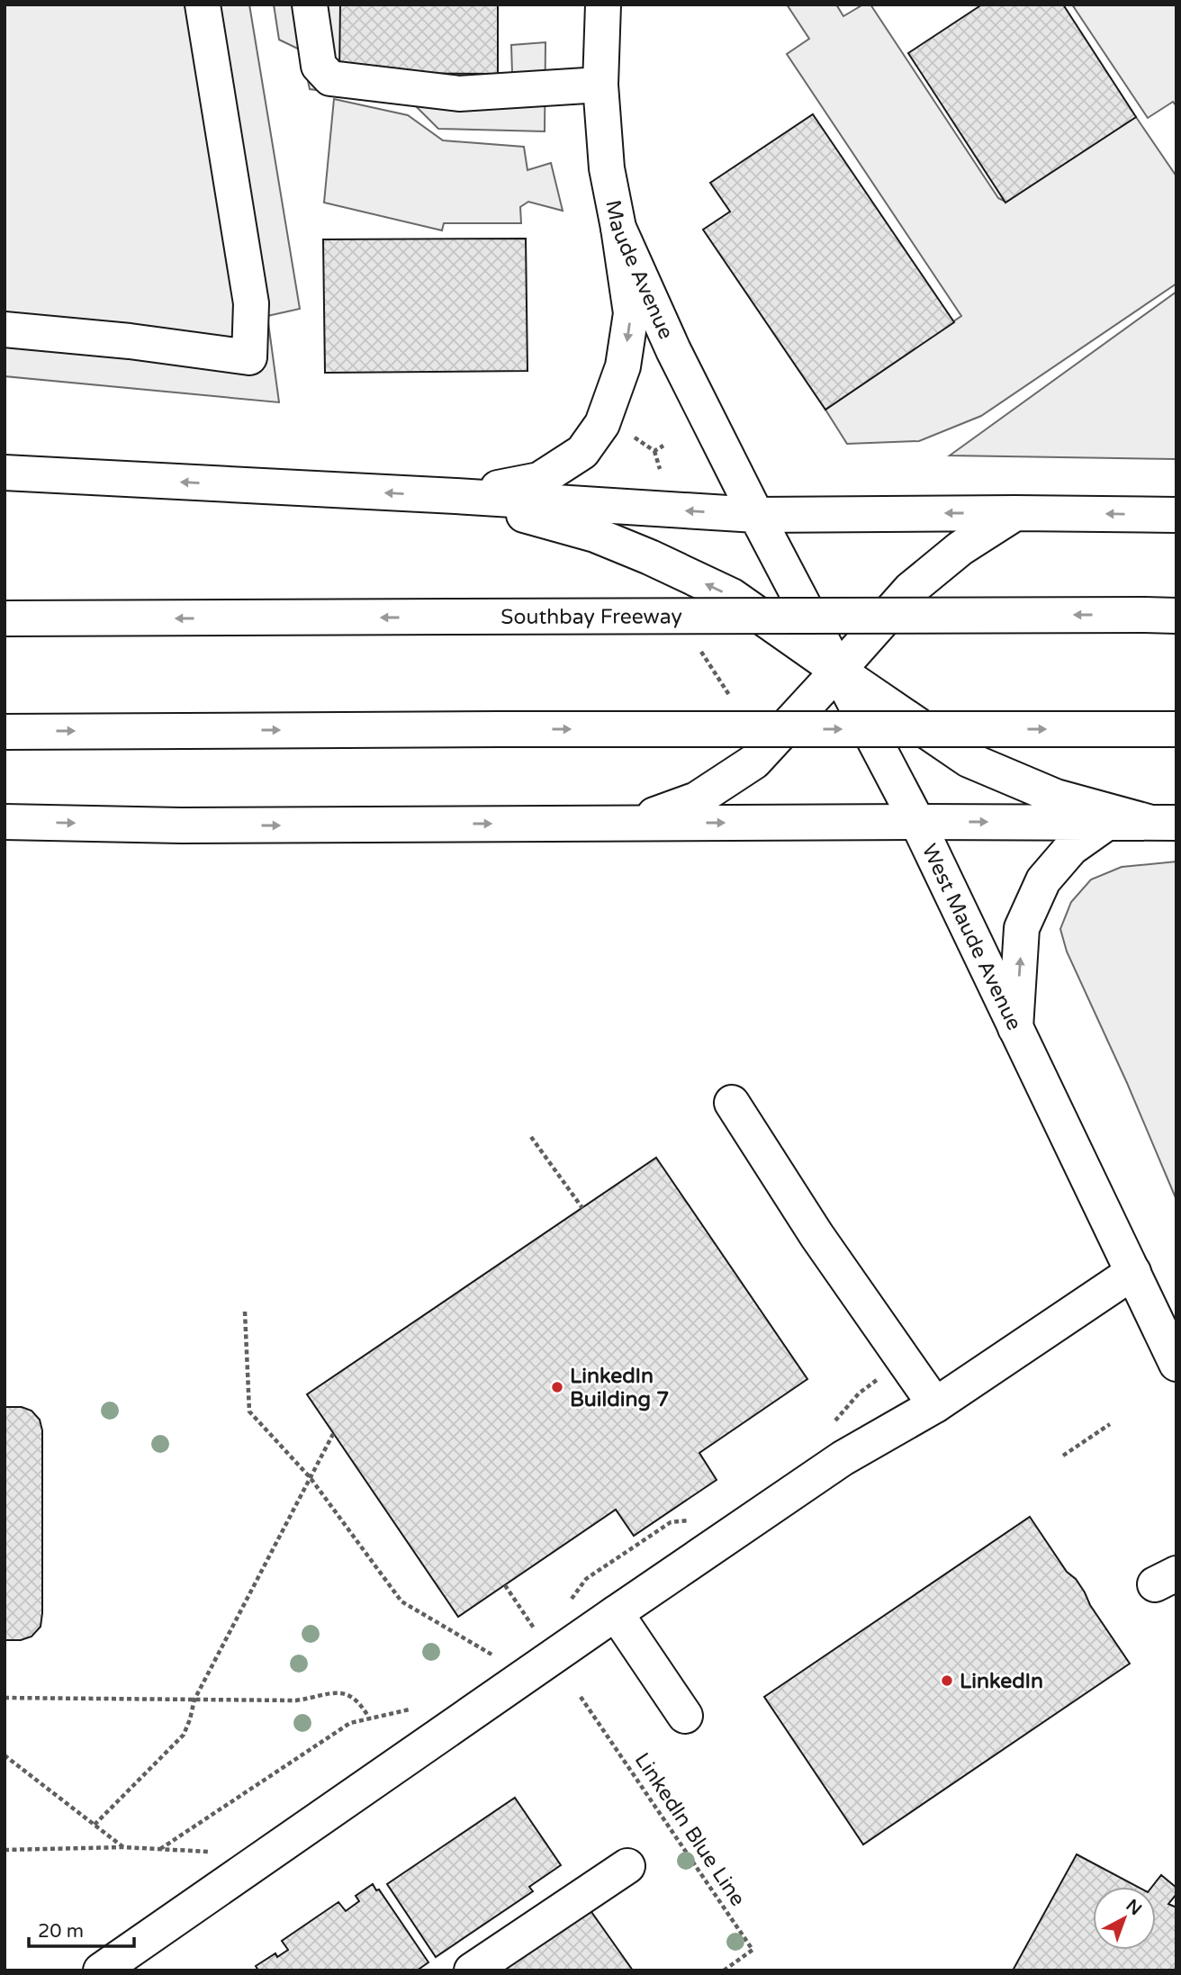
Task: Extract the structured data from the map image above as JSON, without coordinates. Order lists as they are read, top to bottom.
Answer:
{
  "streets": {
    "main road": ["Maude Avenue", "Southbay Freeway", "West Maude Avenue"],
    "path": ["LinkedIn Blue Line"]
  },
  "crossings": [
    ["Maude Avenue", "West Maude Avenue"]
  ],
  "places": ["LinkedIn Building 7", "LinkedIn"],
  "scale_bar": "20 m",
  "north": "top right"
}
